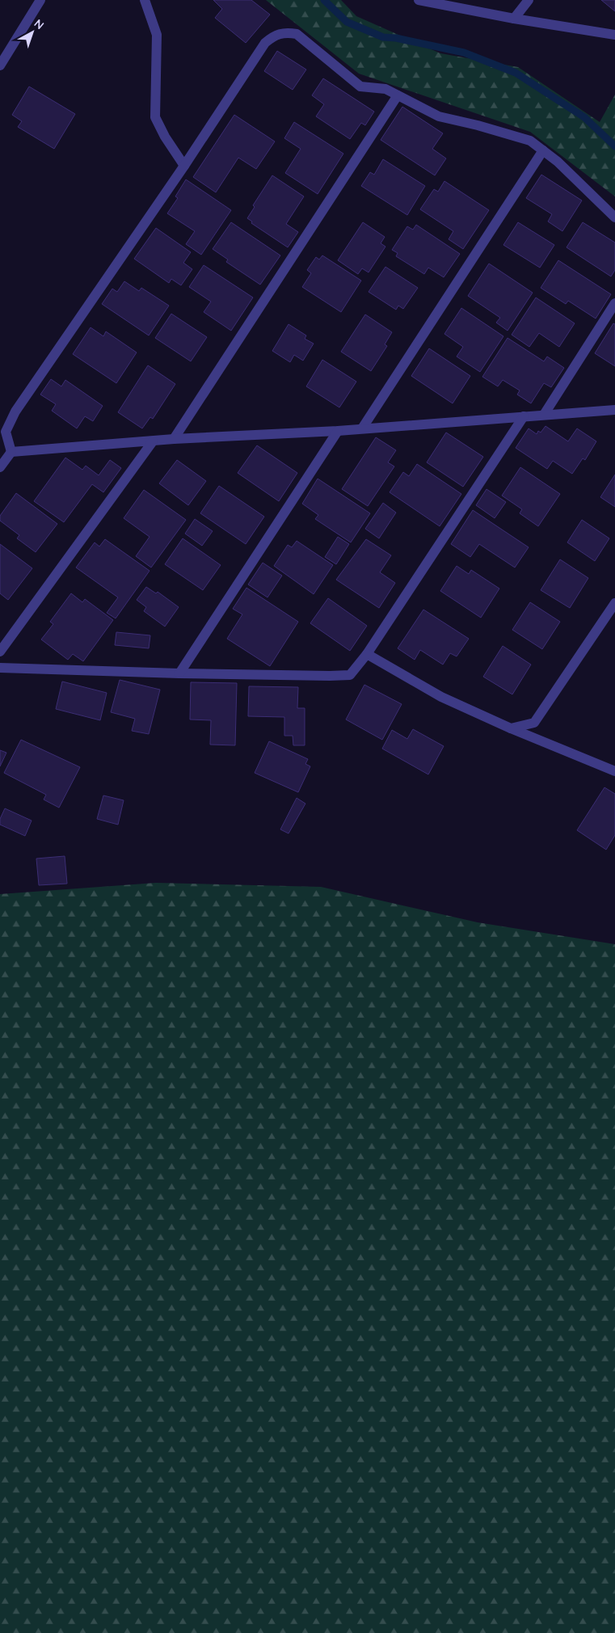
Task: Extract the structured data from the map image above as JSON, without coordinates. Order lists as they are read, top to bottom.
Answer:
{
  "north": "top right"
}
